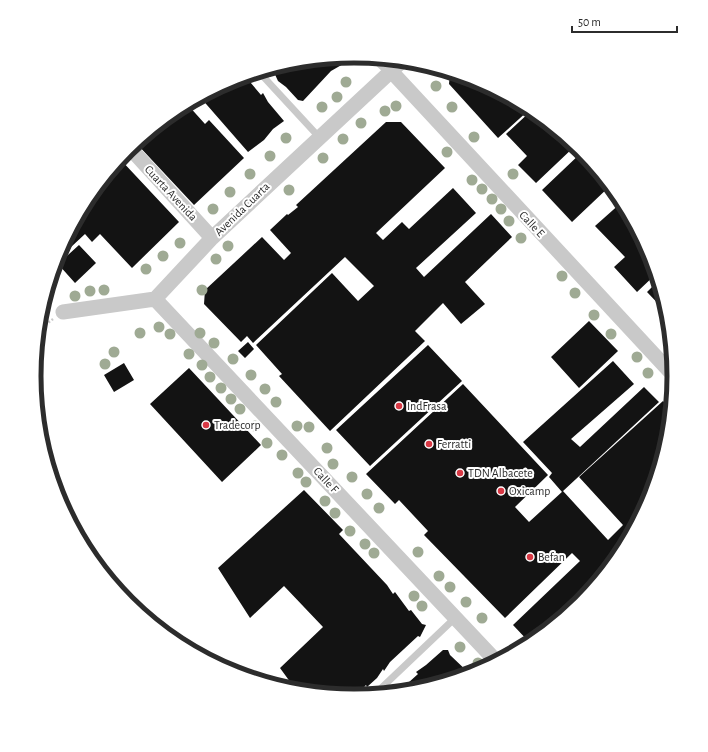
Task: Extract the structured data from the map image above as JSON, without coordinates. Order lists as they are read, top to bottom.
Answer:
{
  "streets": {
    "street": [
      "Cuarta Avenida",
      "Avenida Cuarta",
      "Calle E",
      "Calle F"
    ]
  },
  "crossings": [
    ["Cuarta Avenida", "Avenida Cuarta"],
    ["Avenida Cuarta", "Calle E"],
    ["Avenida Cuarta", "Calle F"]
  ],
  "places": [
    "IndFrasa",
    "Tradecorp",
    "Ferratti",
    "TDN Albacete",
    "Oxicamp",
    "Befan"
  ],
  "scale_bar": "50 m"
}
